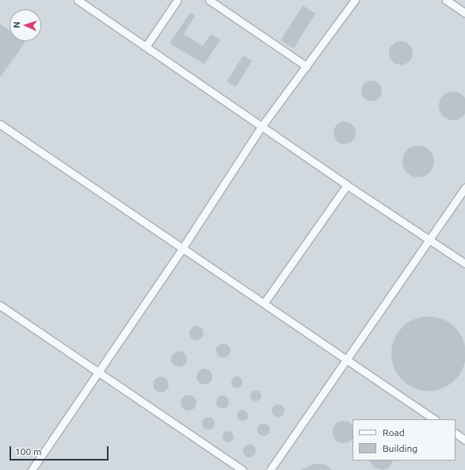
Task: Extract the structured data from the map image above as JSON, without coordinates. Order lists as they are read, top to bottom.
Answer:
{
  "legend": ["Road", "Building"],
  "scale_bar": "100 m",
  "north": "left"
}
